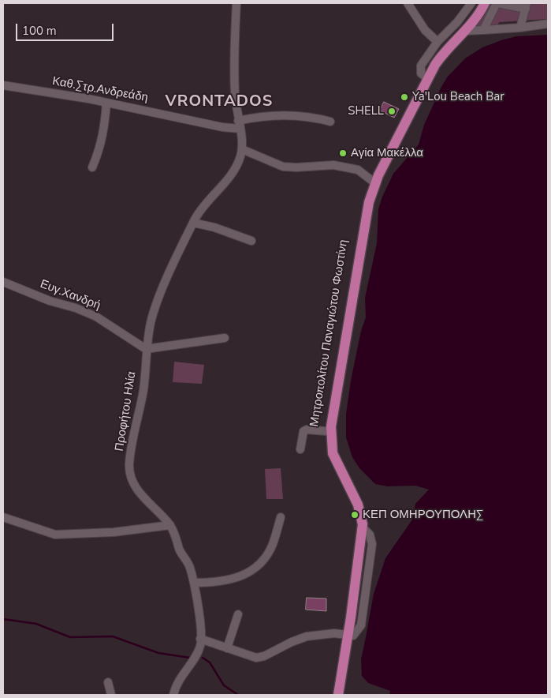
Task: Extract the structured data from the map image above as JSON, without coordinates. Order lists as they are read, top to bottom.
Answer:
{
  "streets": {
    "main road": ["Μητροπολίτου Παναγιώτου Φωστίνη"],
    "street": ["Καθ.Στρ.Ανδρεάδη", "Ευγ.Χανδρή", "Προφήτου Ηλία"]
  },
  "crossings": [
    ["Καθ.Στρ.Ανδρεάδη", "Προφήτου Ηλία"],
    ["Ευγ.Χανδρή", "Προφήτου Ηλία"]
  ],
  "districts": ["VRONTADOS"],
  "places": [
    "Ya'Lou Beach Bar",
    "SHELL",
    "Αγία Μακέλλα",
    "ΚΕΠ ΟΜΗΡΟΥΠΟΛΗΣ"
  ],
  "scale_bar": "100 m"
}
